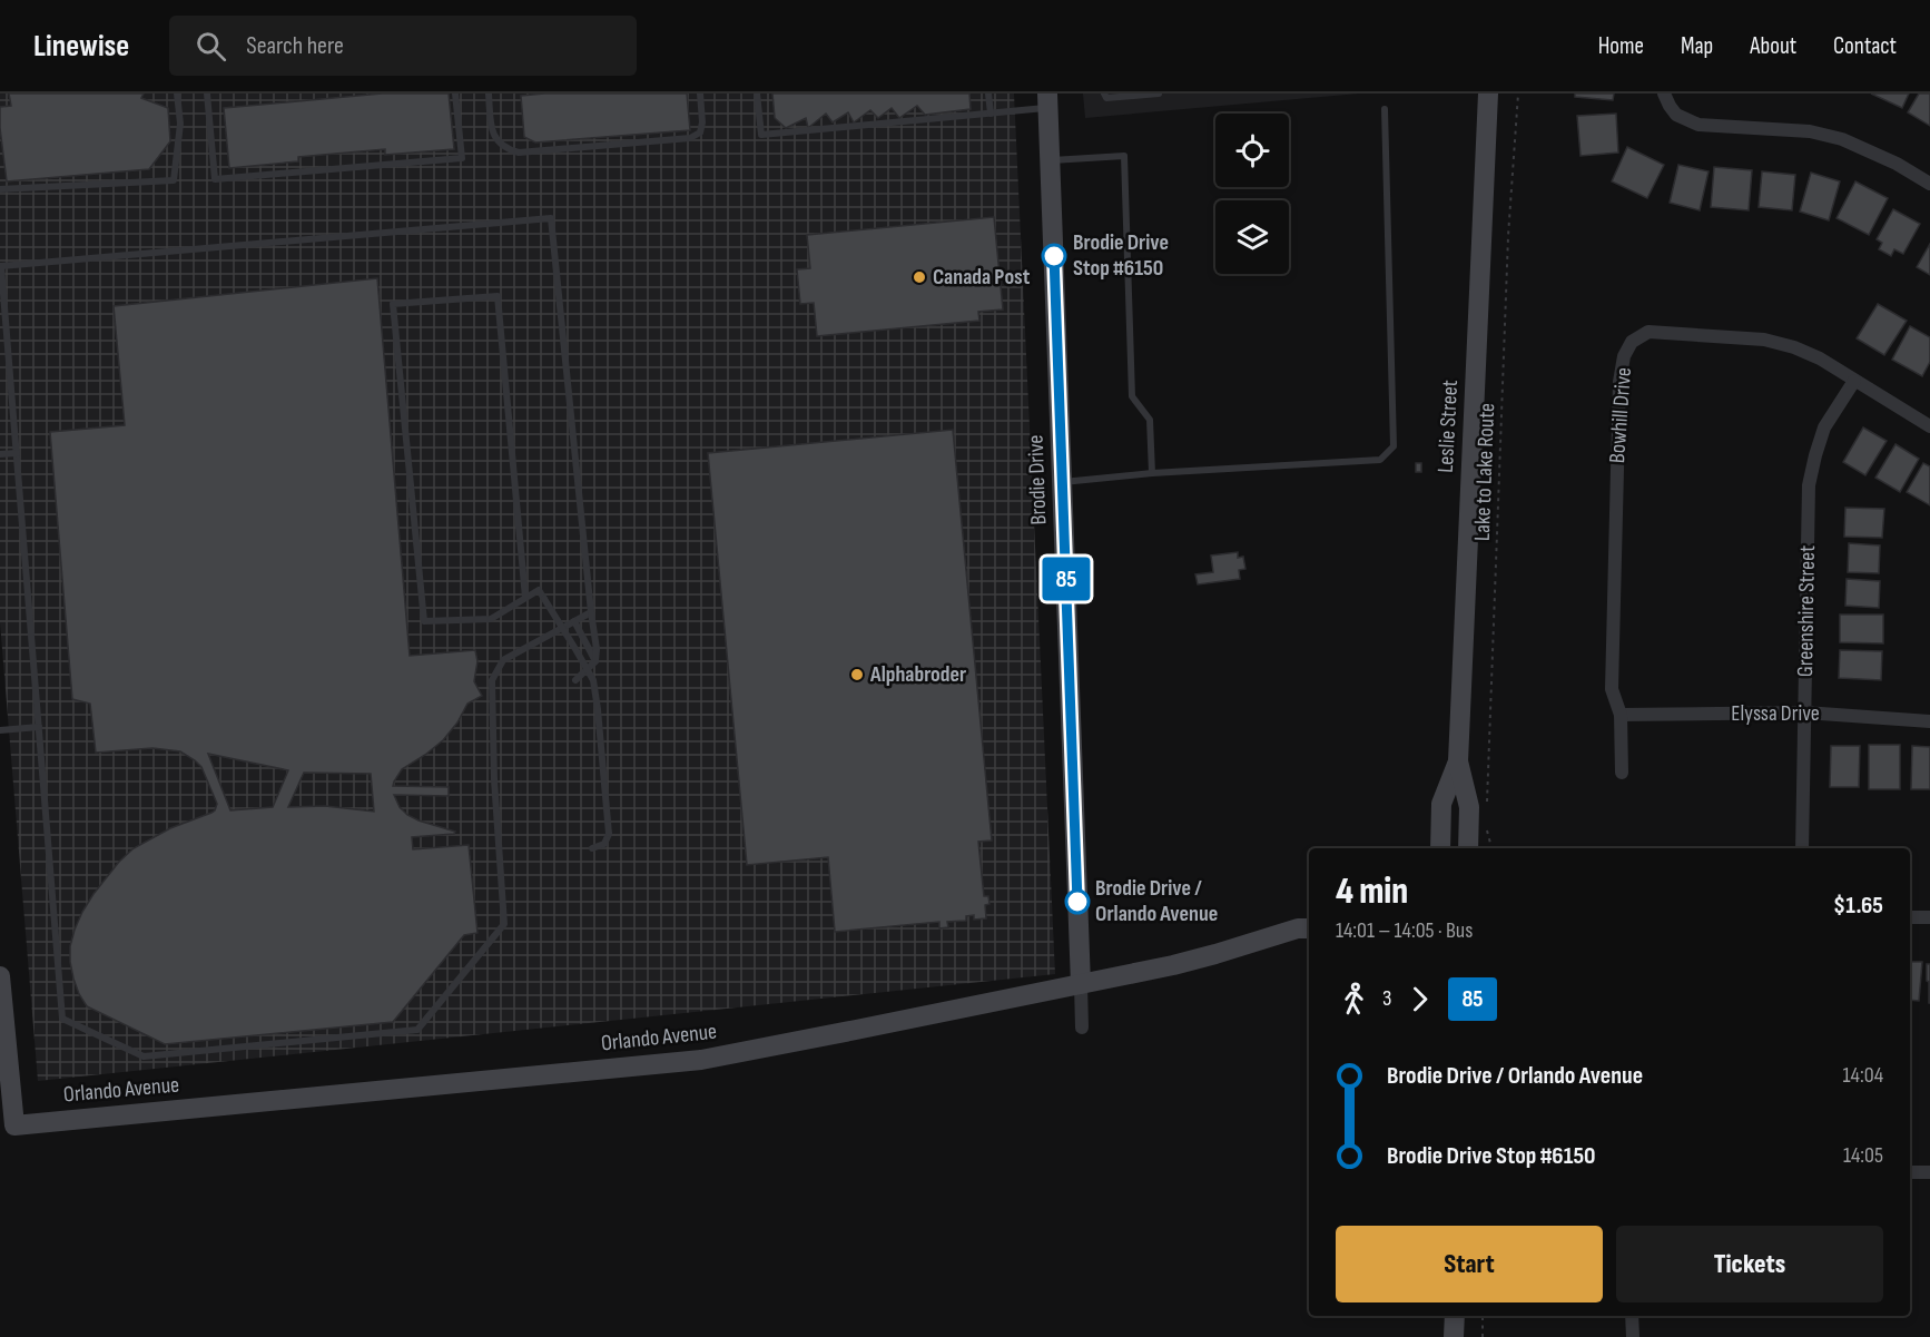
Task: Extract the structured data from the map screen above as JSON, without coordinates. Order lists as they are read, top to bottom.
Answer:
{
  "streets": {
    "street": [
      "Bowhill Drive",
      "Leslie Street",
      "Brodie Drive",
      "Greenshire Street",
      "Elyssa Drive",
      "Orlando Avenue"
    ],
    "path": ["Lake to Lake Route"]
  },
  "crossings": [
    ["Bowhill Drive", "Greenshire Street"],
    ["Bowhill Drive", "Elyssa Drive"],
    ["Brodie Drive", "Orlando Avenue"],
    ["Greenshire Street", "Elyssa Drive"]
  ],
  "places": [
    "Brodie Drive Stop #6150",
    "Canada Post",
    "Alphabroder",
    "Brodie Drive / Orlando Avenue"
  ],
  "lines": ["bus line 85"],
  "page": {
    "header": "Linewise",
    "search": "Search here",
    "nav": [
      "Home",
      "Map",
      "About",
      "Contact"
    ],
    "on_map": "85",
    "heading": ["4 min", "14:01 – 14:05 · Bus", "$1.65"],
    "legs": ["3", "85"],
    "list": [
      {
        "name": "Brodie Drive / Orlando Avenue",
        "value": "14:04"
      },
      {
        "name": "Brodie Drive Stop #6150",
        "value": "14:05"
      }
    ],
    "buttons": ["Start", "Tickets"]
  }
}
